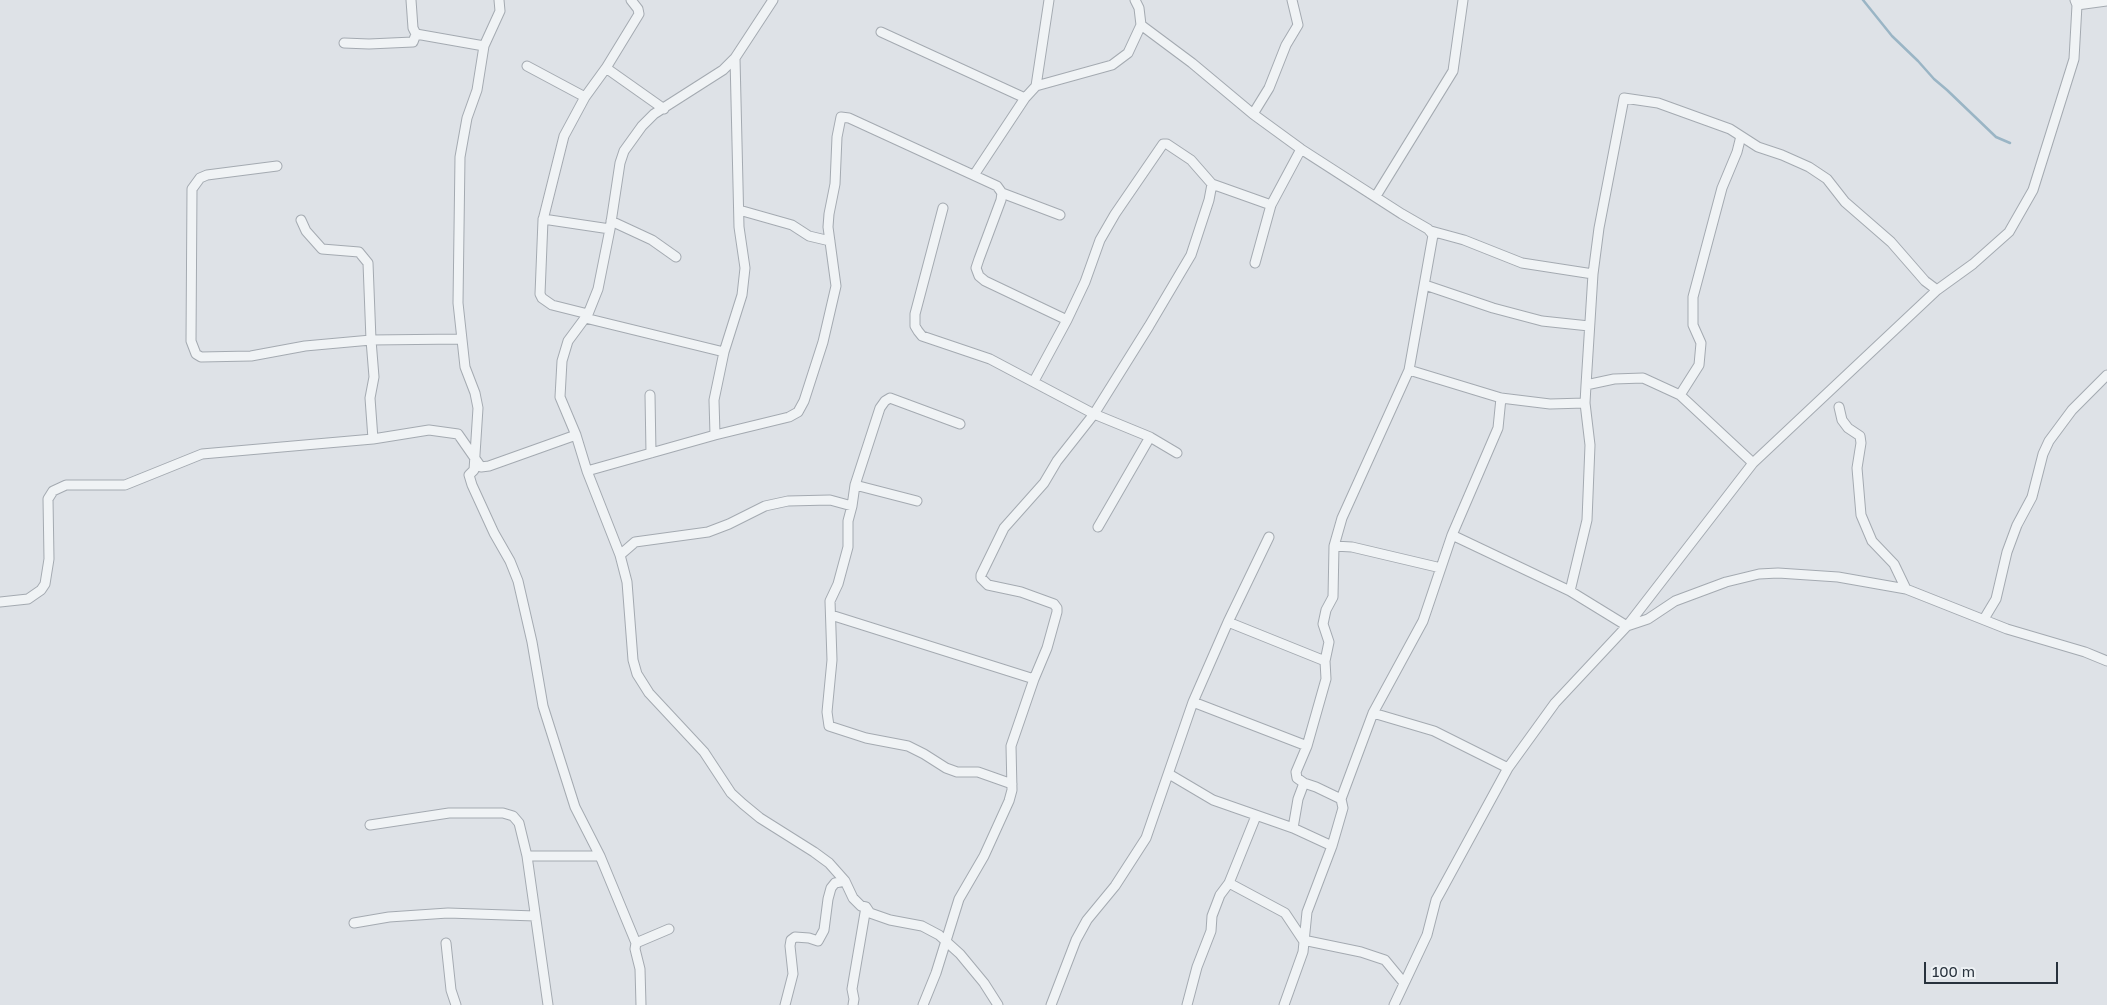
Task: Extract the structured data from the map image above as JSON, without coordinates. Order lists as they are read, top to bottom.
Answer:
{
  "scale_bar": "100 m"
}
